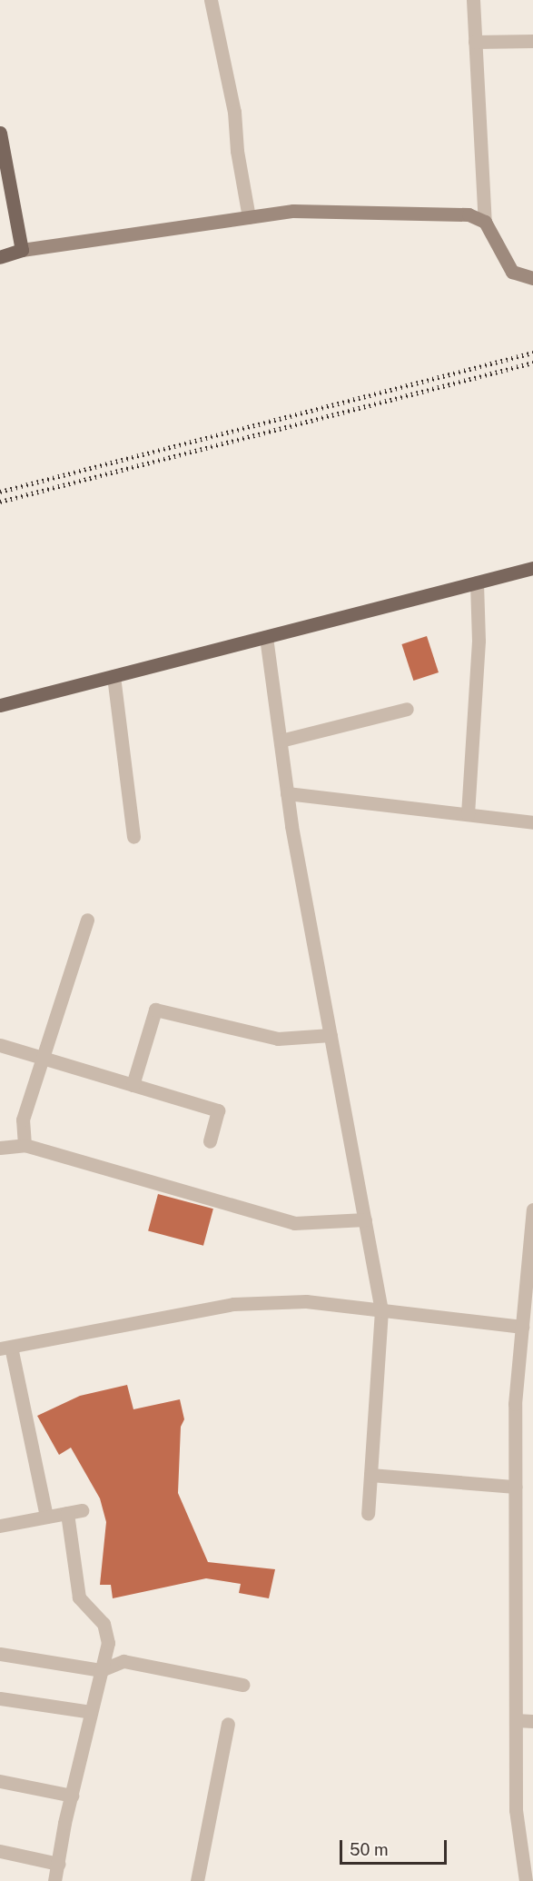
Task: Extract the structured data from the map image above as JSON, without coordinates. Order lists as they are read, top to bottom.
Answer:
{
  "scale_bar": "50 m"
}
